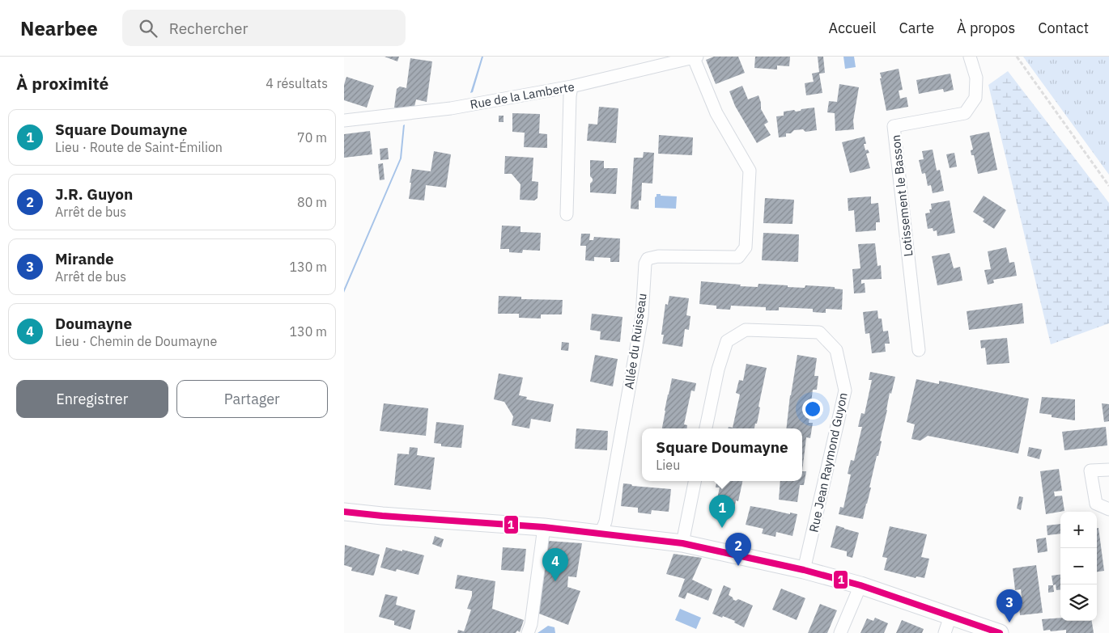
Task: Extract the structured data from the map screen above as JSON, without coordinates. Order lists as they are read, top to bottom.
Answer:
{
  "streets": {
    "street": [
      "Rue de la Lamberte",
      "Lotissement le Basson",
      "Allée du Ruisseau",
      "Rue Jean Raymond Guyon"
    ]
  },
  "crossings": [
    ["Rue de la Lamberte", "Allée du Ruisseau"]
  ],
  "lines": ["transit line 1"],
  "page": {
    "header": "Nearbee",
    "search": "Rechercher",
    "nav": [
      "Accueil",
      "Carte",
      "À propos",
      "Contact"
    ],
    "heading": ["À proximité", "4 résultats"],
    "list": [
      {
        "mark": "1",
        "name": "Square Doumayne",
        "note": "Lieu · Route de Saint-Émilion",
        "value": "70 m"
      },
      {
        "mark": "2",
        "name": "J.R. Guyon",
        "note": "Arrêt de bus",
        "value": "80 m"
      },
      {
        "mark": "3",
        "name": "Mirande",
        "note": "Arrêt de bus",
        "value": "130 m"
      },
      {
        "mark": "4",
        "name": "Doumayne",
        "note": "Lieu · Chemin de Doumayne",
        "value": "130 m"
      }
    ],
    "buttons": ["Enregistrer", "Partager"],
    "popup": ["Square Doumayne", "Lieu"],
    "pins": [
      "1",
      "2",
      "4",
      "3"
    ],
    "map_buttons": ["+", "−"]
  }
}
